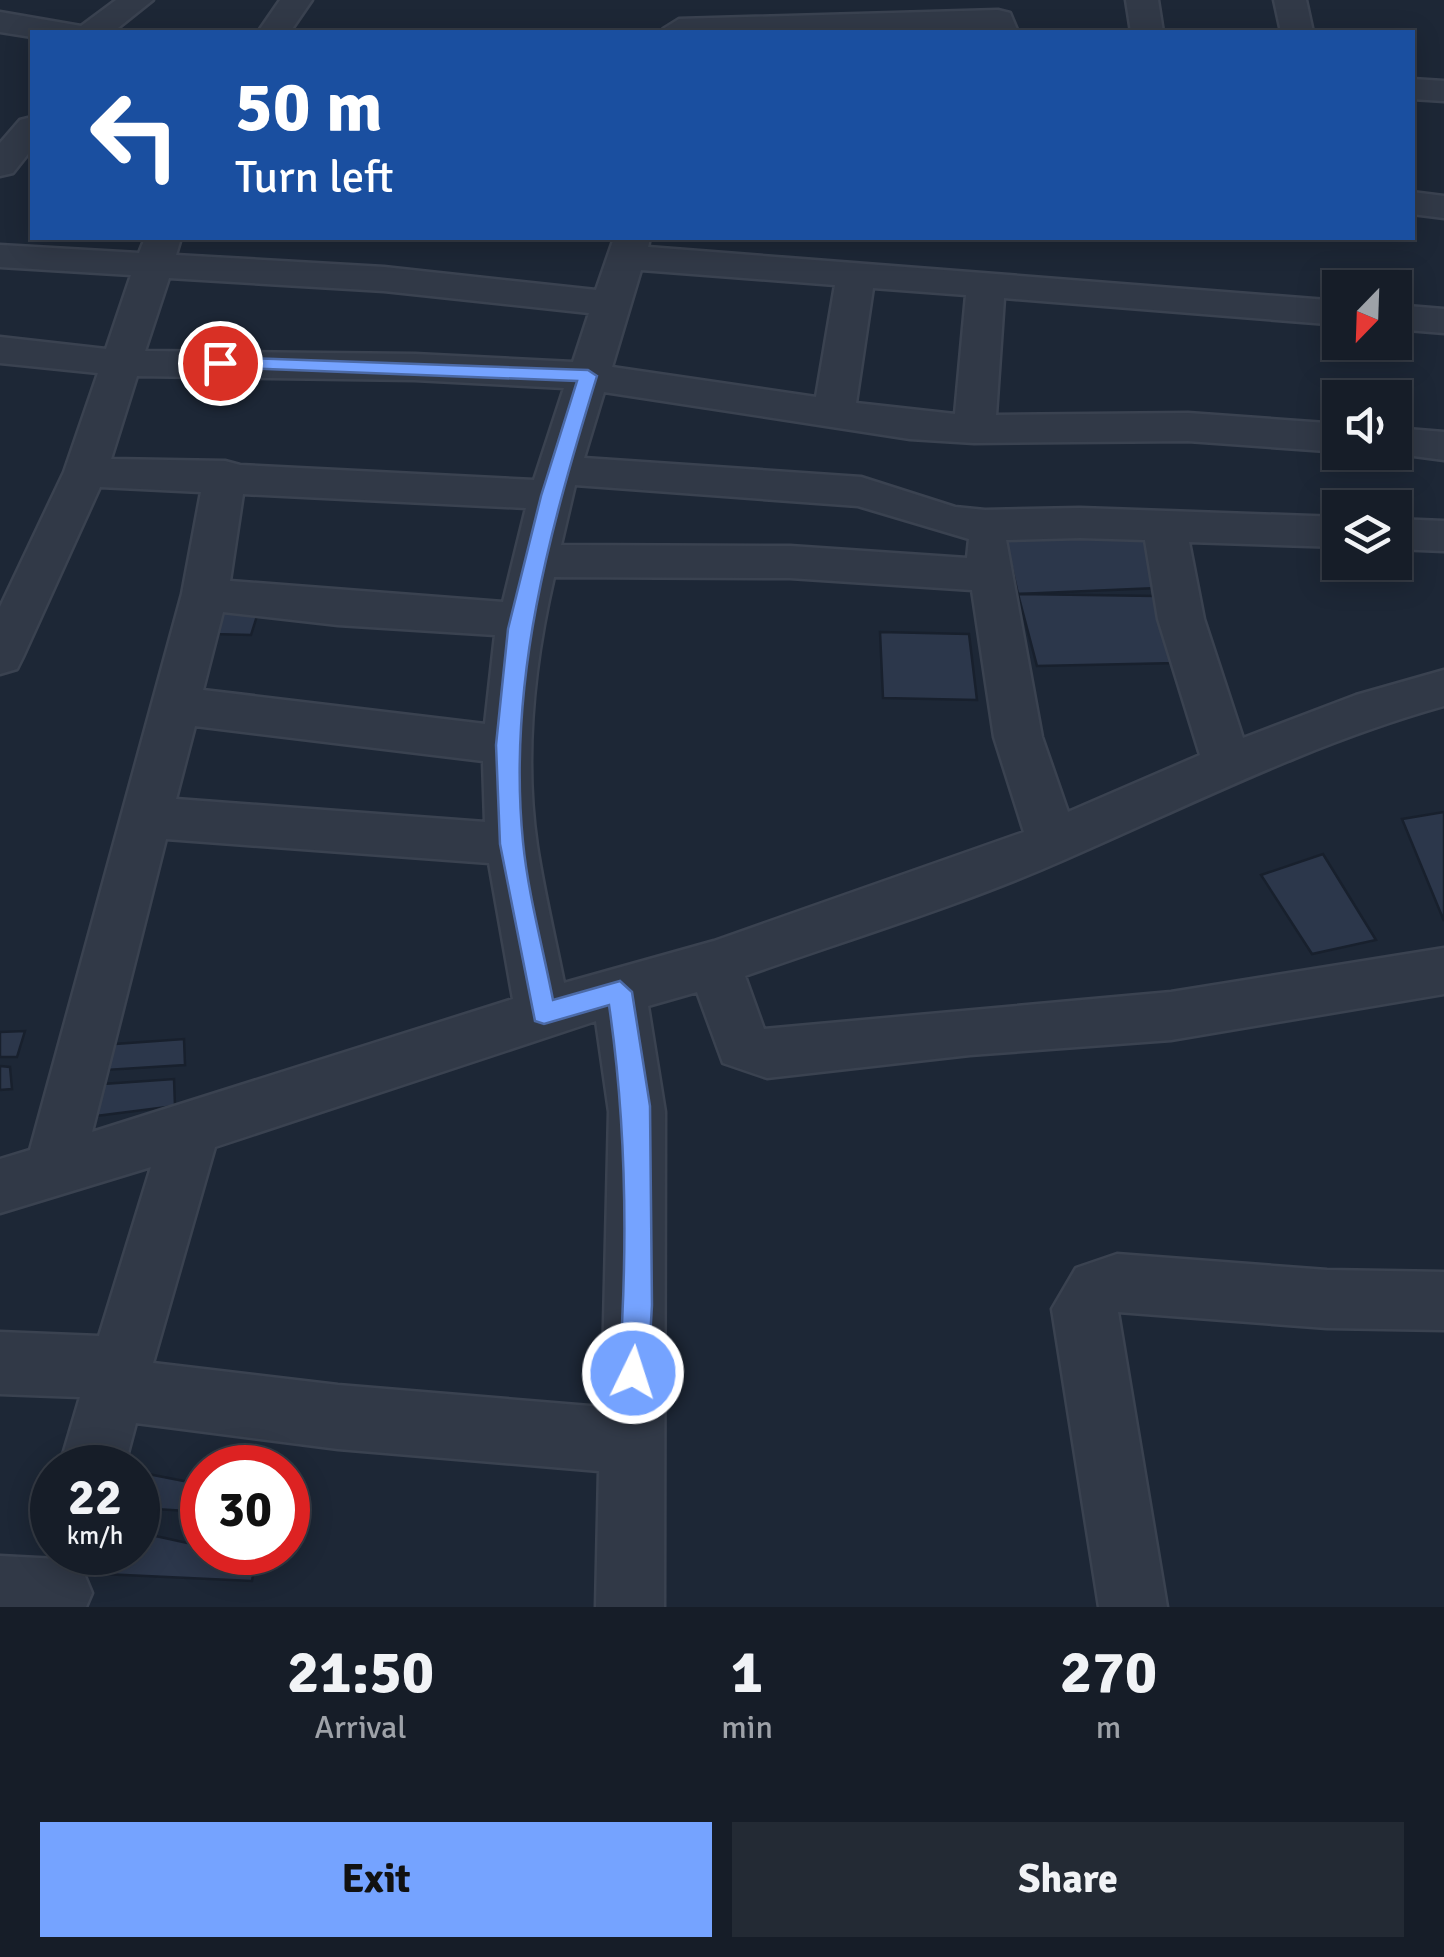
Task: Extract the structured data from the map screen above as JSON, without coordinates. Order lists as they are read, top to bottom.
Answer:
{
  "north": "bottom left",
  "page": {
    "turn": ["50 m", "Turn left"],
    "speed": "22 km/h",
    "limit": "30",
    "eta": [
      "21:50",
      "Arrival",
      "1",
      "min",
      "270",
      "m"
    ],
    "buttons": ["Exit", "Share"]
  }
}
